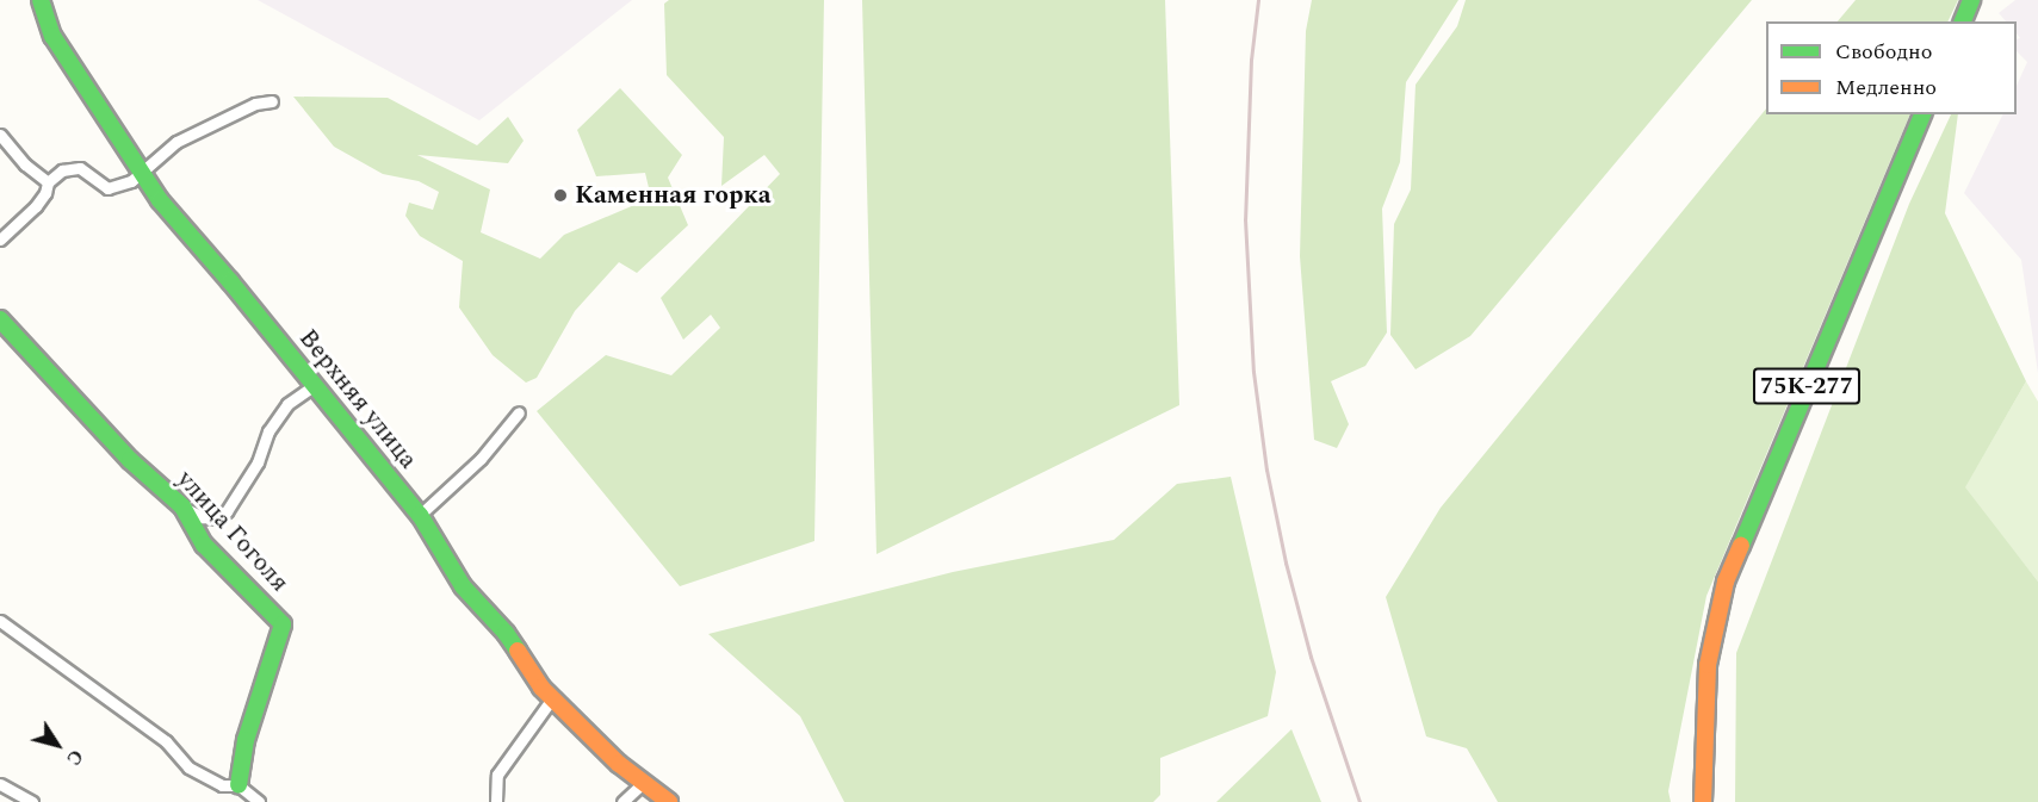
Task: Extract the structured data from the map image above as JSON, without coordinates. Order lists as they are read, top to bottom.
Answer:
{
  "streets": {
    "street": ["75К-277", "Верхняя улица", "улица Гоголя"]
  },
  "places": ["Каменная горка"],
  "legend": ["Свободно", "Медленно"],
  "north": "bottom right"
}
